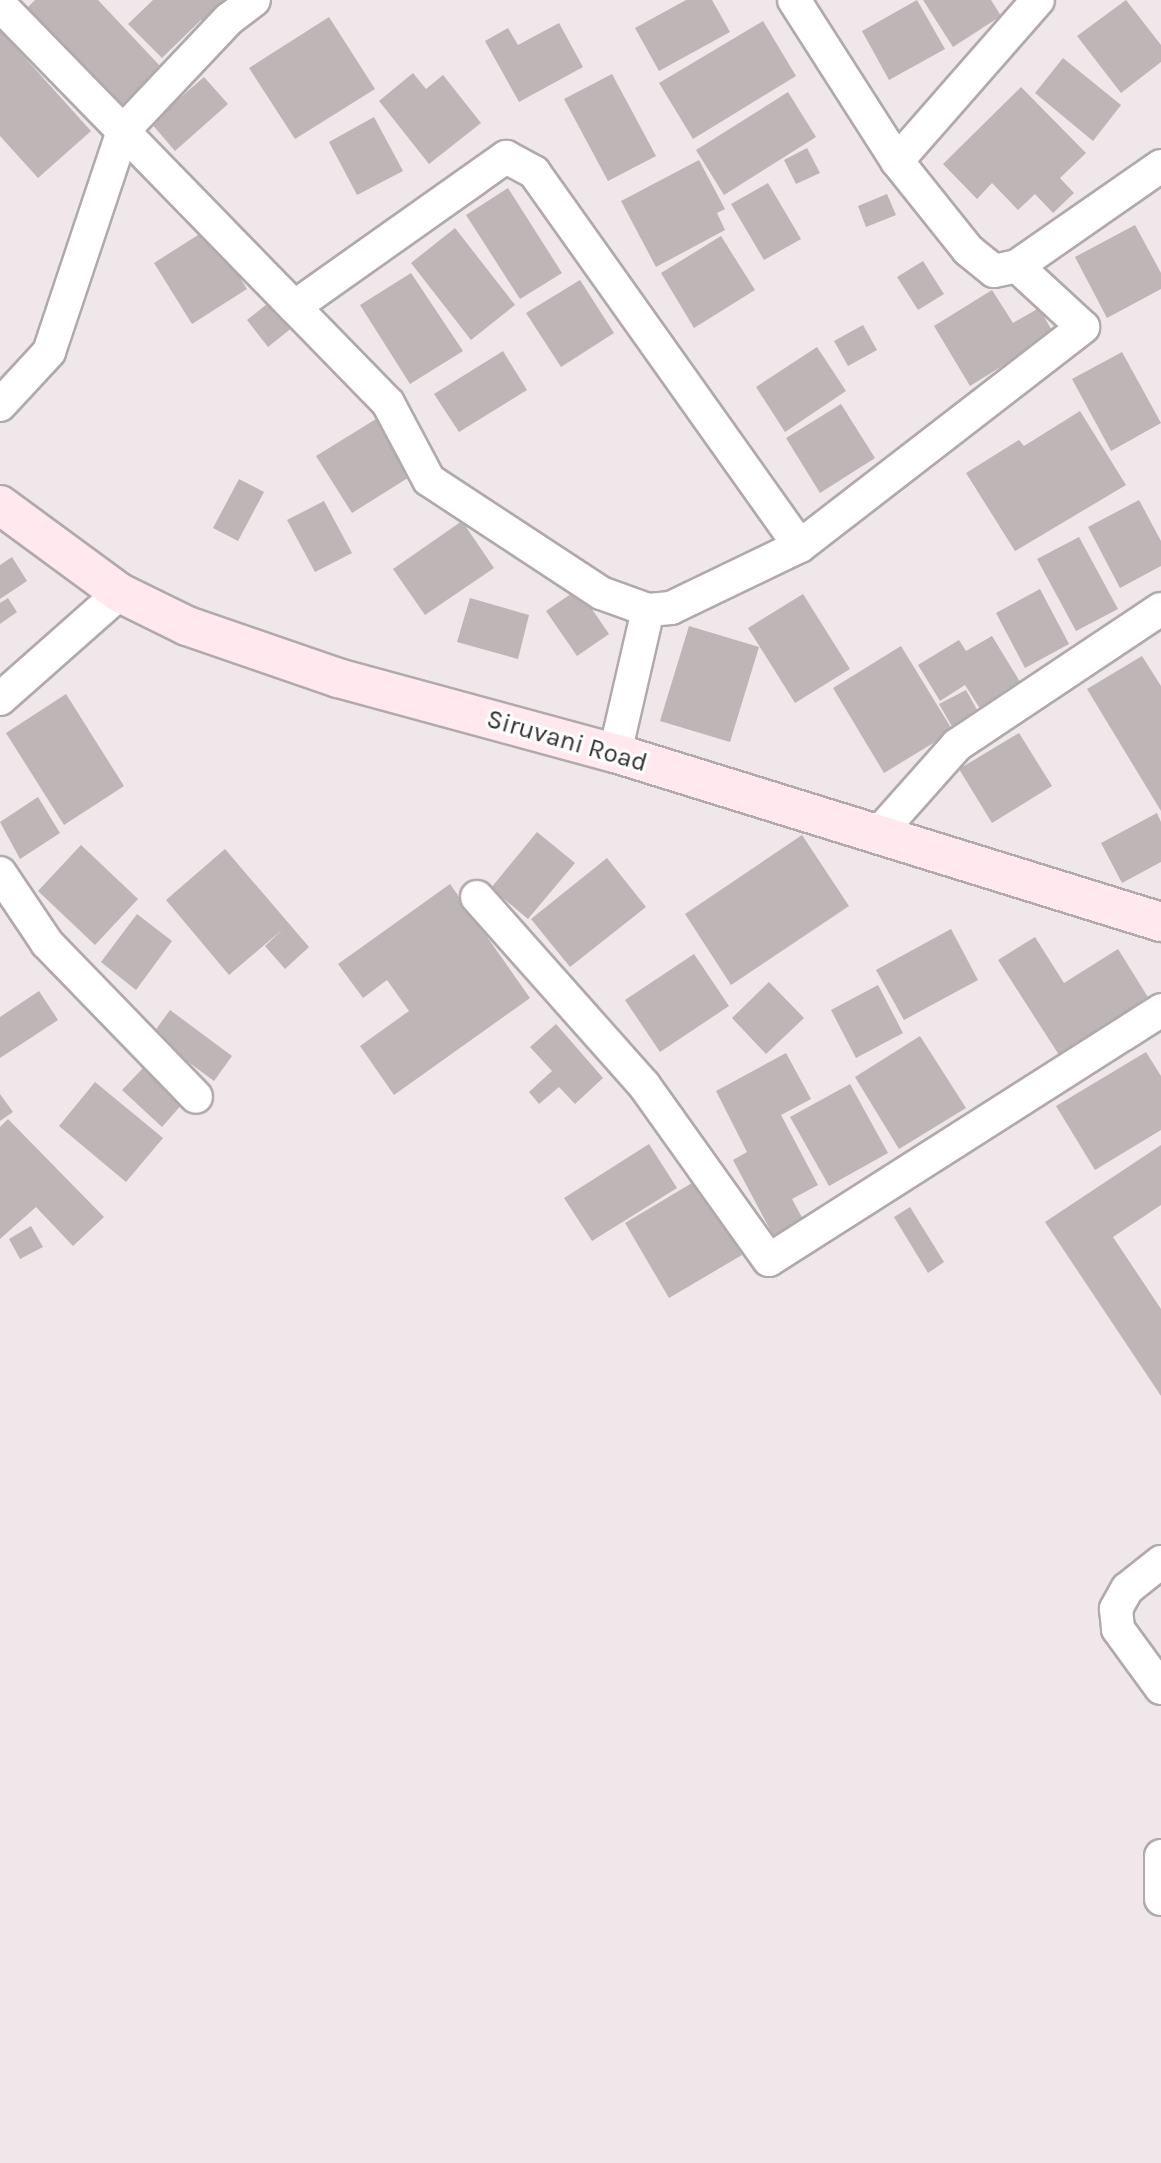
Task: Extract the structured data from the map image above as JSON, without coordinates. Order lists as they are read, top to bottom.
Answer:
{
  "streets": {
    "street": ["Siruvani Road"]
  }
}
